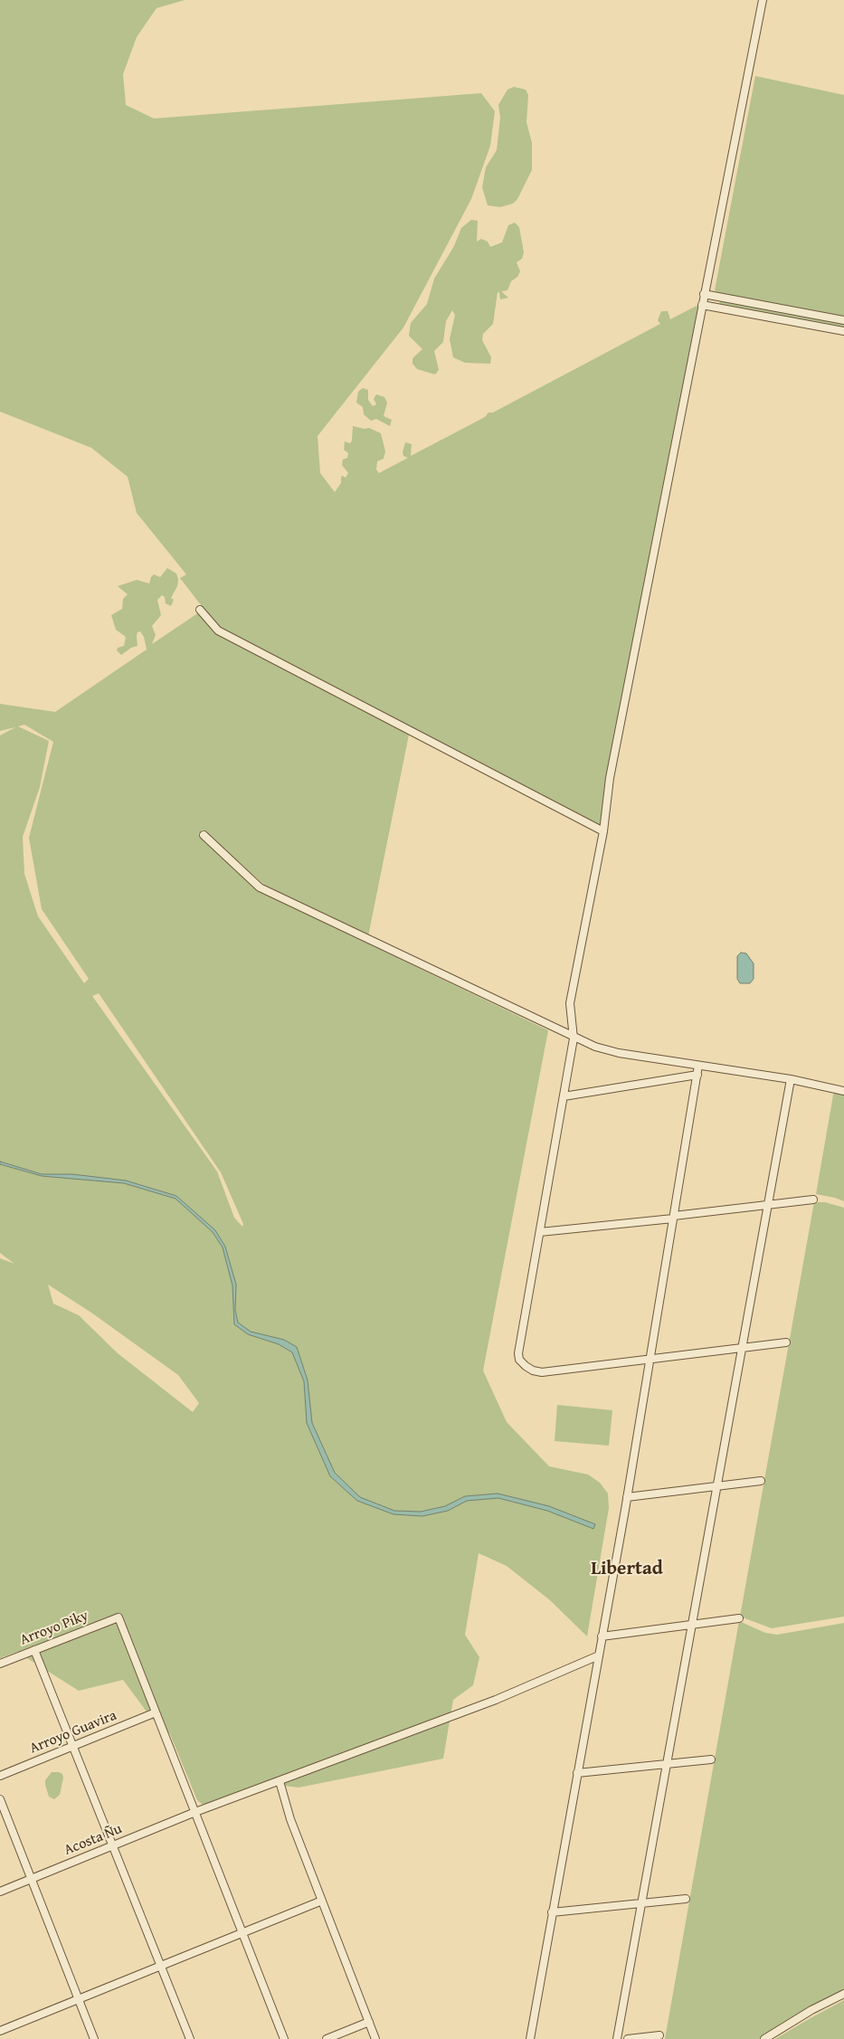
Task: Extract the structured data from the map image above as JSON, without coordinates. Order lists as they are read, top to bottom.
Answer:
{
  "streets": {
    "street": ["Arroyo Piky", "Arroyo Guavira", "Acosta Ñu"]
  },
  "crossings": [
    ["Arroyo Piky", "Arroyo Guavira"]
  ],
  "districts": ["Libertad"]
}
